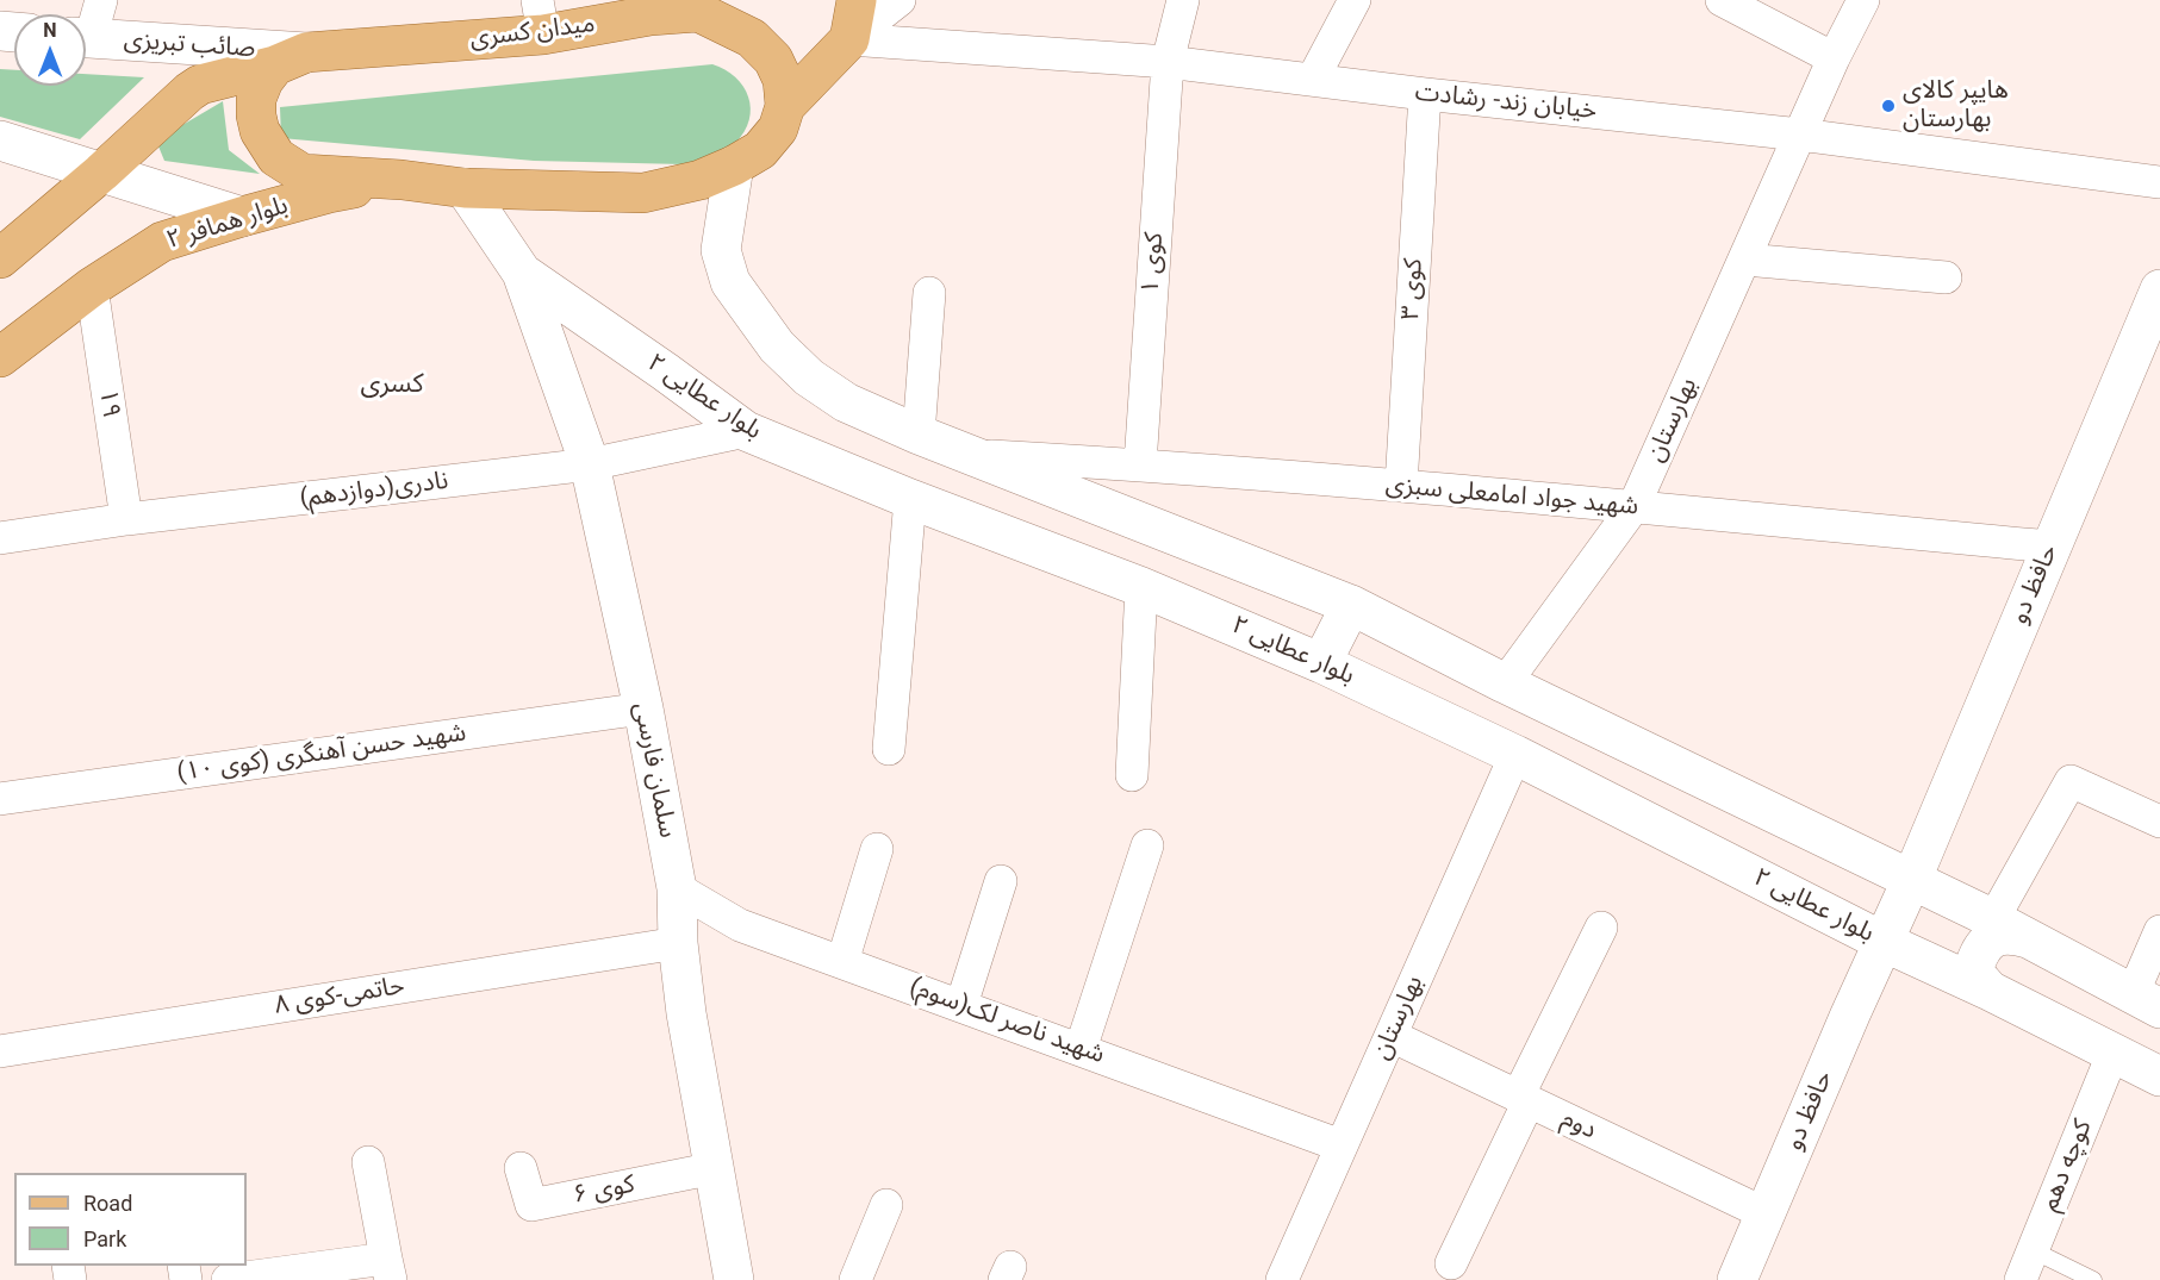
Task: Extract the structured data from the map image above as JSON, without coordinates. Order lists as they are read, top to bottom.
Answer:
{
  "streets": {
    "main road": ["میدان کسری", "بلوار همافر ۲"],
    "street": [
      "صائب تبریزی",
      "خیابان زند- رشادت",
      "کوی ۱",
      "کوی ۳",
      "بلوار عطایی ۲",
      "۱۹",
      "بهارستان",
      "نادری(دوازدهم)",
      "شهید جواد امامعلی سبزی",
      "حافظ دو",
      "شهید حسن آهنگری (کوی ۱۰)",
      "سلمان فارسی",
      "حاتمی-کوی ۸",
      "شهید ناصر لک(سوم)",
      "دوم",
      "کوچه دهم",
      "کوی ۶"
    ]
  },
  "crossings": [
    ["میدان کسری", "صائب تبریزی"],
    ["خیابان زند- رشادت", "کوی ۱"],
    ["خیابان زند- رشادت", "کوی ۳"],
    ["خیابان زند- رشادت", "بهارستان"],
    ["بلوار همافر ۲", "۱۹"],
    ["کوی ۱", "شهید جواد امامعلی سبزی"],
    ["کوی ۳", "شهید جواد امامعلی سبزی"],
    ["بلوار عطایی ۲", "بهارستان"],
    ["بلوار عطایی ۲", "نادری(دوازدهم)"],
    ["بلوار عطایی ۲", "حافظ دو"],
    ["بلوار عطایی ۲", "سلمان فارسی"],
    ["بلوار عطایی ۲", "کوچه دهم"],
    ["۱۹", "نادری(دوازدهم)"],
    ["بهارستان", "شهید جواد امامعلی سبزی"],
    ["بهارستان", "شهید ناصر لک(سوم)"],
    ["بهارستان", "دوم"],
    ["نادری(دوازدهم)", "سلمان فارسی"],
    ["شهید جواد امامعلی سبزی", "حافظ دو"],
    ["حافظ دو", "دوم"],
    ["شهید حسن آهنگری (کوی ۱۰)", "سلمان فارسی"],
    ["سلمان فارسی", "حاتمی-کوی ۸"],
    ["سلمان فارسی", "شهید ناصر لک(سوم)"],
    ["سلمان فارسی", "کوی ۶"]
  ],
  "districts": ["کسری"],
  "places": ["هایپر کالای بهارستان"],
  "legend": ["Road", "Park"],
  "north": "top"
}
